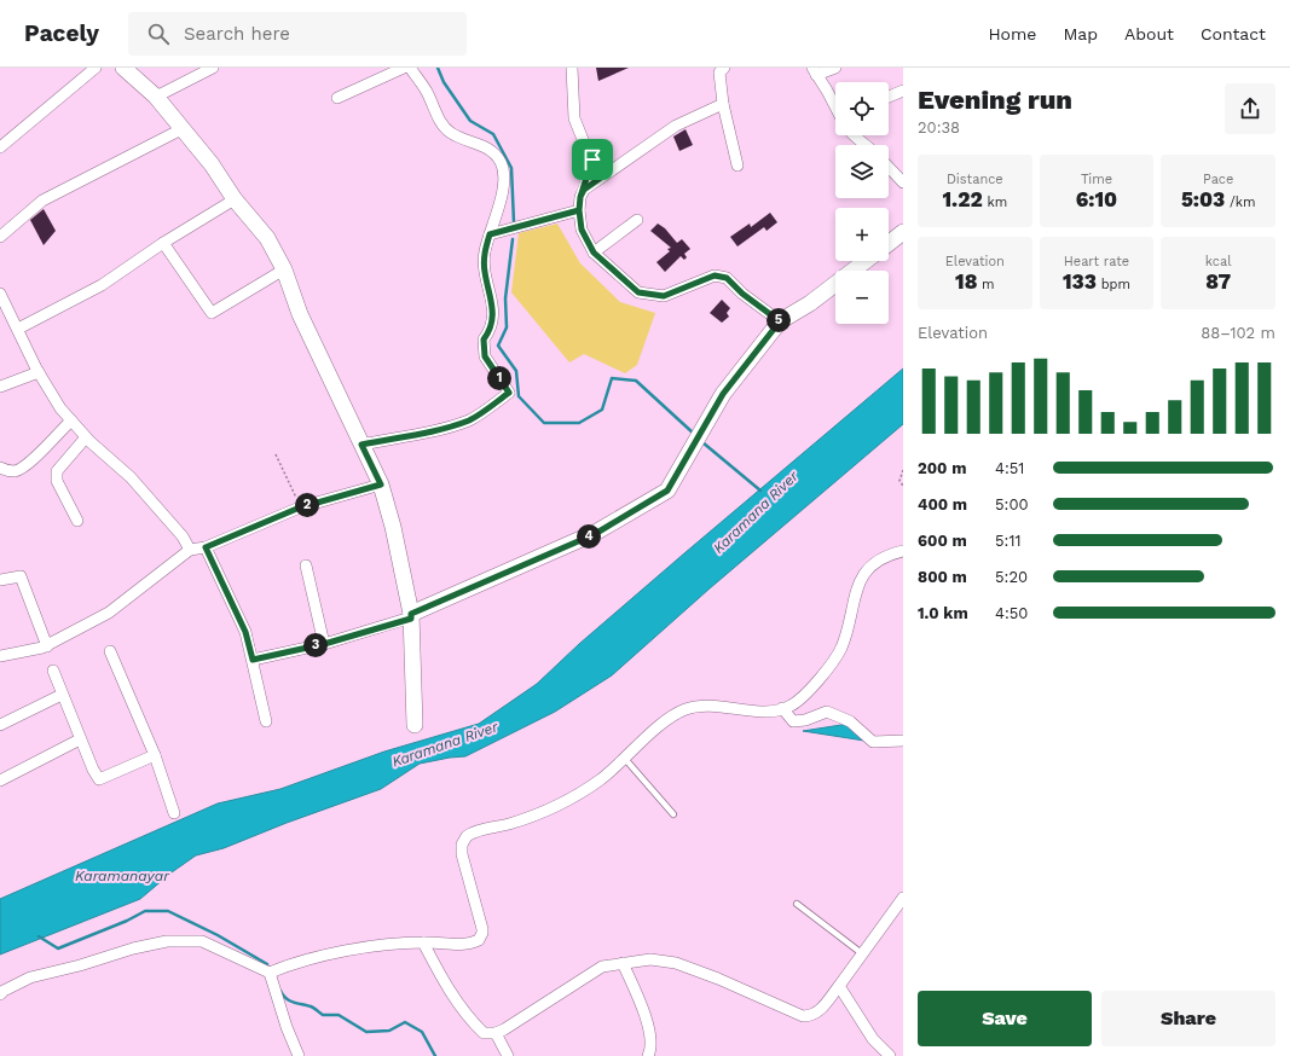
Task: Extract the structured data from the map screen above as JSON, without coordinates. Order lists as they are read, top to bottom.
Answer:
{
  "water": ["Karamana River", "Karamanayar"],
  "page": {
    "header": "Pacely",
    "search": "Search here",
    "nav": [
      "Home",
      "Map",
      "About",
      "Contact"
    ],
    "heading": ["Evening run", "20:38"],
    "map_buttons": ["+", "−"],
    "stats": [
      ["Distance", "1.22 km"],
      ["Time", "6:10"],
      ["Pace", "5:03 /km"],
      ["Elevation", "18 m"],
      ["Heart rate", "133 bpm"],
      ["kcal", "87"]
    ],
    "pins": [
      "5",
      "1",
      "2",
      "4",
      "3"
    ],
    "chart": ["Elevation", "88–102 m"],
    "list": [
      {
        "name": "200 m",
        "note": "4:51"
      },
      {
        "name": "400 m",
        "note": "5:00"
      },
      {
        "name": "600 m",
        "note": "5:11"
      },
      {
        "name": "800 m",
        "note": "5:20"
      },
      {
        "name": "1.0 km",
        "note": "4:50"
      }
    ],
    "buttons": ["Save", "Share"]
  }
}
